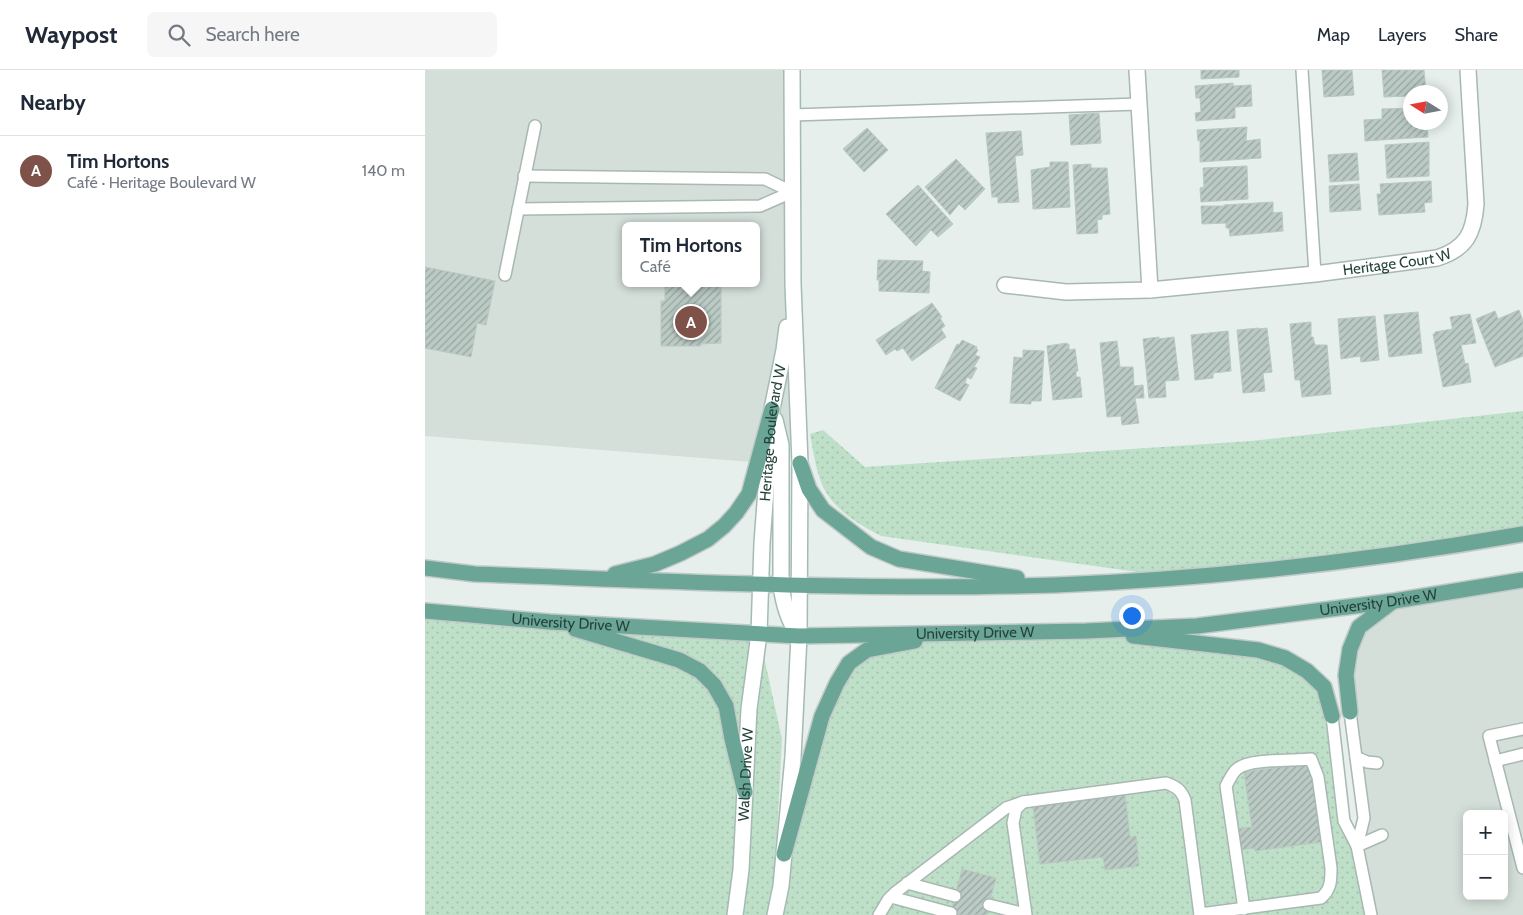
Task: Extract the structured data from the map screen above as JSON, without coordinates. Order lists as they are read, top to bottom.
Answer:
{
  "streets": {
    "main road": ["University Drive W"],
    "street": ["Heritage Court W", "Heritage Boulevard W", "Walsh Drive W"]
  },
  "crossings": [
    ["Heritage Boulevard W", "University Drive W"],
    ["Heritage Boulevard W", "Walsh Drive W"],
    ["University Drive W", "Walsh Drive W"]
  ],
  "north": "left",
  "page": {
    "header": "Waypost",
    "search": "Search here",
    "nav": ["Map", "Layers", "Share"],
    "heading": "Nearby",
    "list": [
      {
        "mark": "A",
        "name": "Tim Hortons",
        "note": "Café · Heritage Boulevard W",
        "value": "140 m"
      }
    ],
    "popup": ["Tim Hortons", "Café"],
    "pins": "A",
    "map_buttons": ["+", "−"]
  }
}
